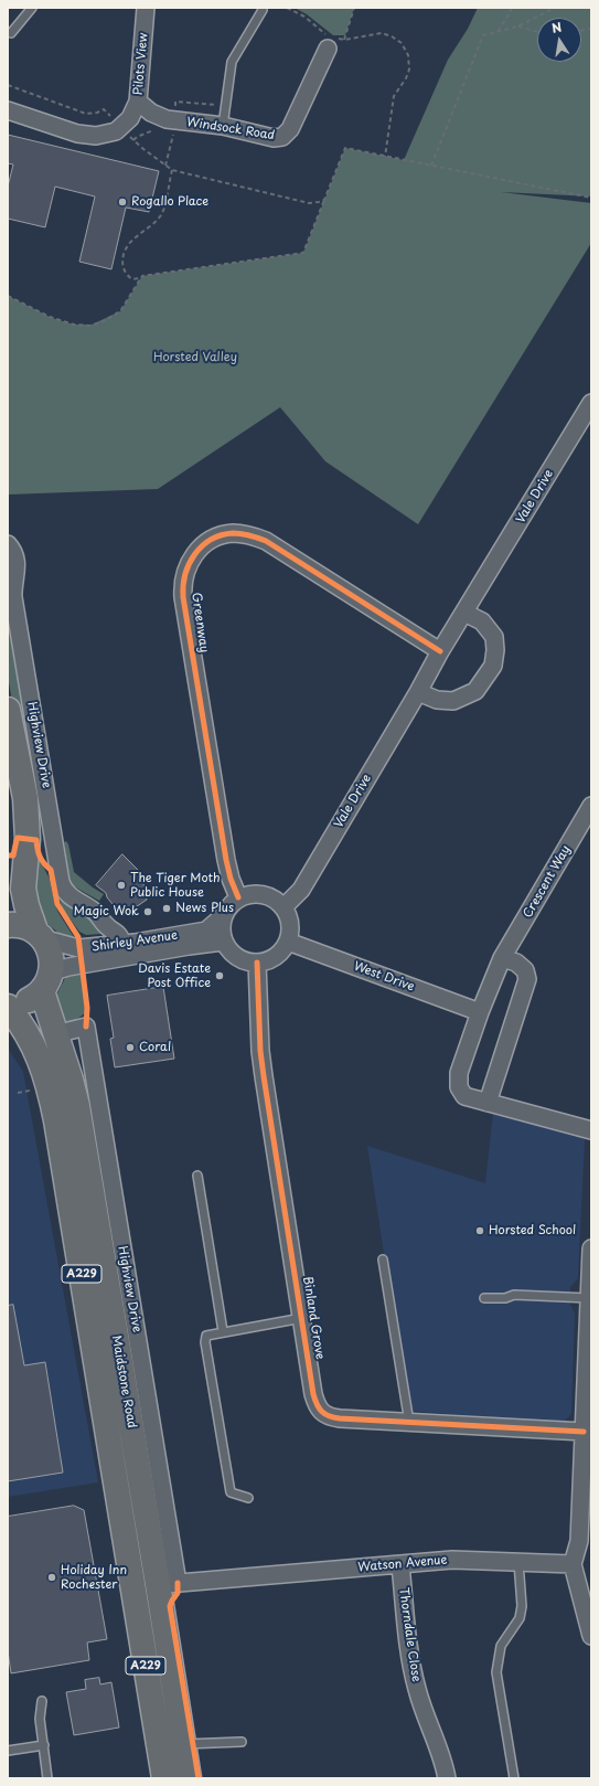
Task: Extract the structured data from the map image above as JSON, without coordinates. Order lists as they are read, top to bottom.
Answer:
{
  "streets": {
    "main road": ["A229", "Maidstone Road"],
    "street": [
      "Pilots View",
      "Windsock Road",
      "Vale Drive",
      "Greenway",
      "Highview Drive",
      "Crescent Way",
      "Shirley Avenue",
      "West Drive",
      "Binland Grove",
      "Watson Avenue",
      "Thorndale Close"
    ]
  },
  "crossings": [
    ["Pilots View", "Windsock Road"],
    ["Vale Drive", "Greenway"],
    ["Vale Drive", "Shirley Avenue"],
    ["Vale Drive", "West Drive"],
    ["Vale Drive", "Binland Grove"],
    ["Greenway", "Shirley Avenue"],
    ["Greenway", "West Drive"],
    ["Greenway", "Binland Grove"],
    ["Highview Drive", "Shirley Avenue"],
    ["Highview Drive", "Maidstone Road"],
    ["Highview Drive", "Watson Avenue"],
    ["Crescent Way", "West Drive"],
    ["Shirley Avenue", "West Drive"],
    ["Shirley Avenue", "A229"],
    ["Shirley Avenue", "Binland Grove"],
    ["Shirley Avenue", "Maidstone Road"],
    ["West Drive", "Binland Grove"],
    ["A229", "Maidstone Road"],
    ["Maidstone Road", "Watson Avenue"],
    ["Watson Avenue", "Thorndale Close"]
  ],
  "parks": ["Horsted Valley"],
  "places": [
    "Rogallo Place",
    "The Tiger Moth Public House",
    "News Plus",
    "Magic Wok",
    "Davis Estate Post Office",
    "Coral",
    "Horsted School",
    "Holiday Inn Rochester"
  ],
  "north": "top"
}
